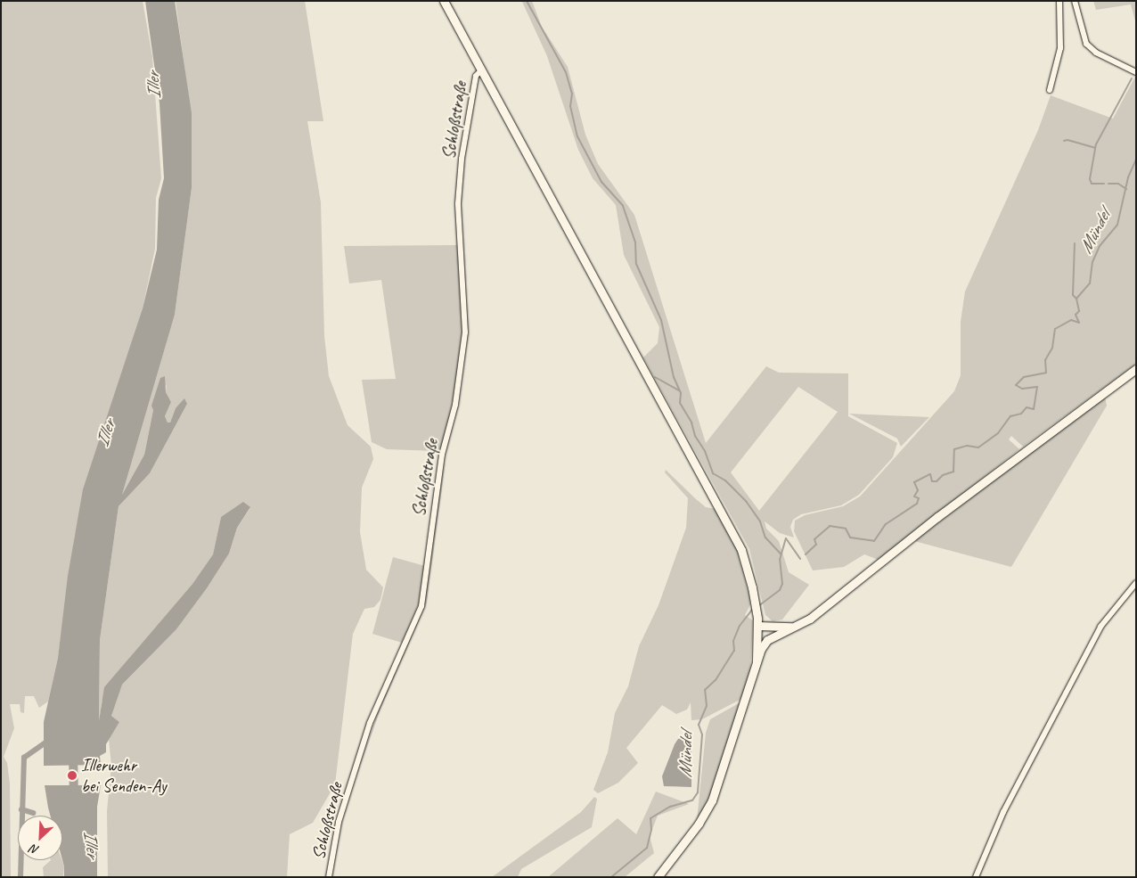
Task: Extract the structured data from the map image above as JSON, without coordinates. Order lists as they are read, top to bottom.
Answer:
{
  "streets": {
    "street": ["Schloßstraße"]
  },
  "water": ["Iller", "Mündel"],
  "places": ["Illerwehr bei Senden-Ay"],
  "north": "bottom left"
}
